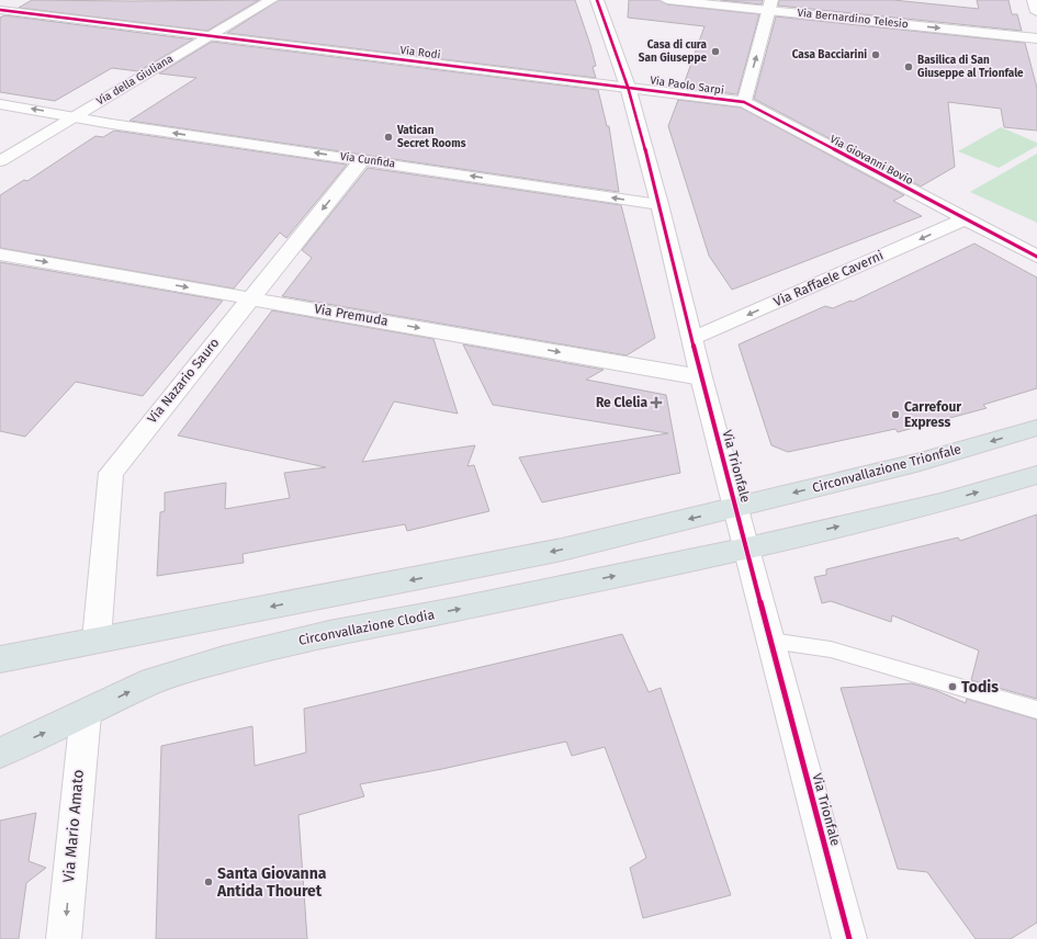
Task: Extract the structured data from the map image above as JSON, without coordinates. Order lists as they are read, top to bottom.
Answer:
{
  "streets": {
    "main road": ["Circonvallazione Trionfale", "Circonvallazione Clodia"],
    "street": [
      "Via Bernardino Telesio",
      "Via Rodi",
      "Via della Giuliana",
      "Via Paolo Sarpi",
      "Via Cunfida",
      "Via Giovanni Bovio",
      "Via Raffaele Caverni",
      "Via Premuda",
      "Via Nazario Sauro",
      "Via Trionfale",
      "Via Mario Amato"
    ]
  },
  "crossings": [
    ["Via Rodi", "Via della Giuliana"],
    ["Via Rodi", "Via Paolo Sarpi"],
    ["Via Rodi", "Via Trionfale"],
    ["Via della Giuliana", "Via Cunfida"],
    ["Via Paolo Sarpi", "Via Giovanni Bovio"],
    ["Via Paolo Sarpi", "Via Trionfale"],
    ["Via Cunfida", "Via Nazario Sauro"],
    ["Via Cunfida", "Via Trionfale"],
    ["Via Giovanni Bovio", "Via Raffaele Caverni"],
    ["Via Raffaele Caverni", "Via Trionfale"],
    ["Via Premuda", "Via Nazario Sauro"],
    ["Via Premuda", "Via Trionfale"],
    ["Via Trionfale", "Circonvallazione Trionfale"],
    ["Via Trionfale", "Circonvallazione Clodia"],
    ["Circonvallazione Clodia", "Via Mario Amato"]
  ],
  "one_way": [
    "Via Bernardino Telesio",
    "Via Cunfida",
    "Via Raffaele Caverni",
    "Via Premuda",
    "Via Mario Amato"
  ],
  "places": {
    "other": [
      "Casa di cura San Giuseppe",
      "Casa Bacciarini",
      "Basilica di San Giuseppe al Trionfale",
      "Vatican Secret Rooms",
      "Carrefour Express",
      "Todis",
      "Santa Giovanna Antida Thouret"
    ],
    "health": ["Re Clelia"]
  }
}
